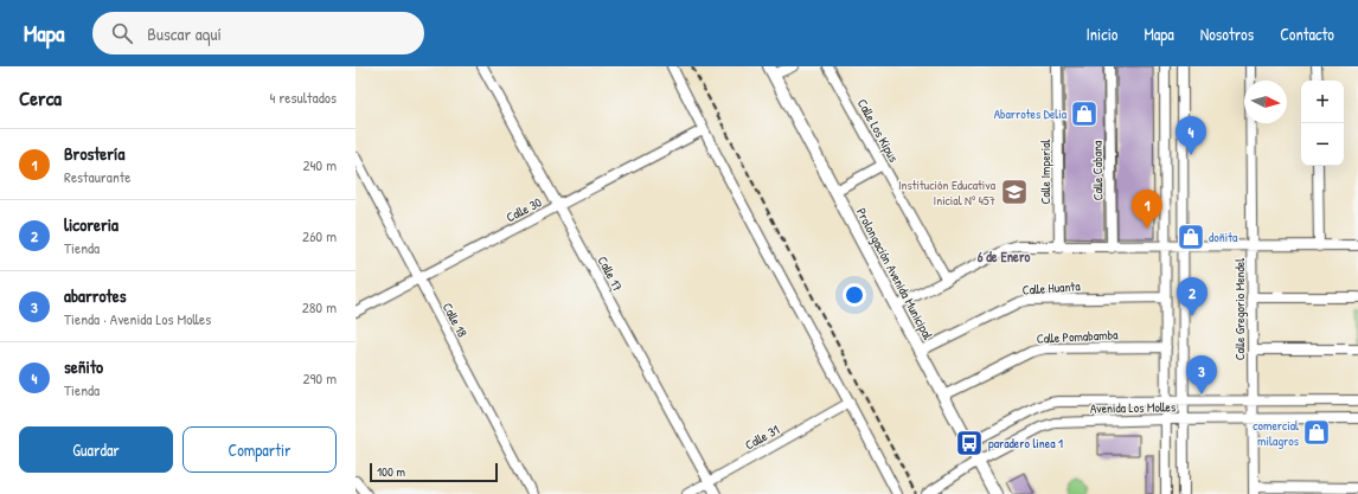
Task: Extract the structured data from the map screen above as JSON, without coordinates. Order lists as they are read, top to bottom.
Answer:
{
  "streets": {
    "main road": ["Prolongación Avenida Municipal"],
    "street": [
      "Calle Los Kipus",
      "Calle Cabana",
      "Calle Imperial",
      "Calle 30",
      "Calle 17",
      "Calle Huanta",
      "Calle Gregorio Mendel",
      "Calle 18",
      "Calle Pomabamba",
      "Avenida Los Molles",
      "Calle 31"
    ]
  },
  "crossings": [
    ["Calle 30", "Calle 17"],
    ["Calle 30", "Calle 18"],
    ["Calle 17", "Calle 31"],
    ["Prolongación Avenida Municipal", "Calle Huanta"],
    ["Prolongación Avenida Municipal", "Calle Pomabamba"],
    ["Prolongación Avenida Municipal", "Avenida Los Molles"],
    ["Calle Gregorio Mendel", "Avenida Los Molles"]
  ],
  "districts": ["6 de Enero"],
  "places": {
    "shop": ["Abarrotes Delia", "doñita", "comercial milagros"],
    "school or university": ["Institución Educativa Inicial Nº 457"],
    "bus stop": ["paradero linea 1"]
  },
  "scale_bar": "100 m",
  "north": "right",
  "page": {
    "header": "Mapa",
    "search": "Buscar aquí",
    "nav": [
      "Inicio",
      "Mapa",
      "Nosotros",
      "Contacto"
    ],
    "heading": ["Cerca", "4 resultados"],
    "map_buttons": ["+", "−"],
    "pins": [
      "4",
      "1",
      "2",
      "3"
    ],
    "list": [
      {
        "mark": "1",
        "name": "Brostería",
        "note": "Restaurante",
        "value": "240 m"
      },
      {
        "mark": "2",
        "name": "licoreria",
        "note": "Tienda",
        "value": "260 m"
      },
      {
        "mark": "3",
        "name": "abarrotes",
        "note": "Tienda · Avenida Los Molles",
        "value": "280 m"
      },
      {
        "mark": "4",
        "name": "señito",
        "note": "Tienda",
        "value": "290 m"
      }
    ],
    "buttons": ["Guardar", "Compartir"],
    "scale": "100 m"
  }
}
